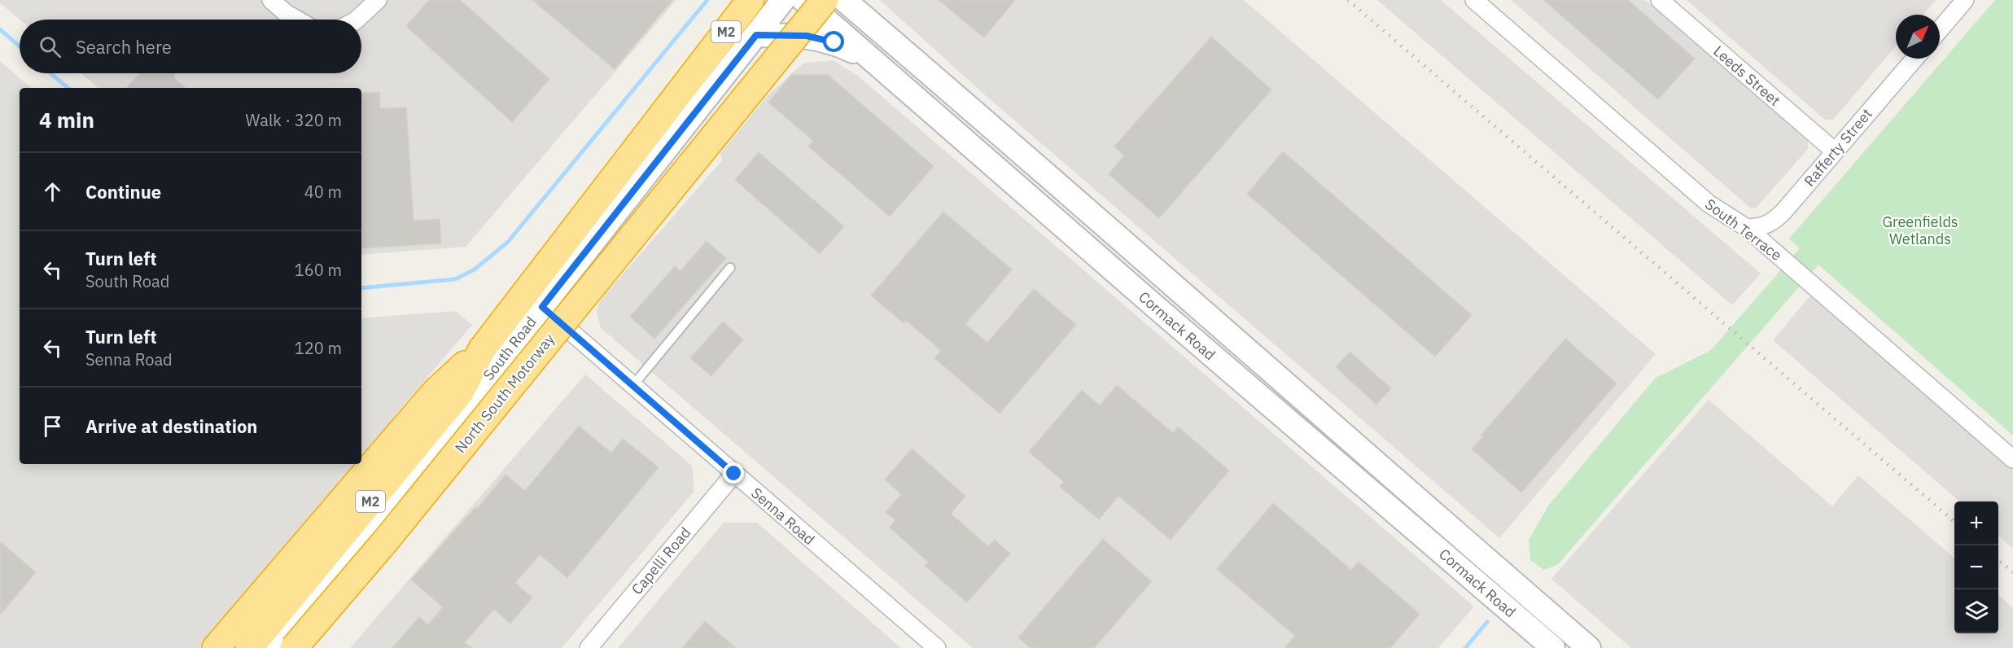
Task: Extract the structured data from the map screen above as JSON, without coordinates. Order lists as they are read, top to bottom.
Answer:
{
  "streets": {
    "highway": ["M2", "North South Motorway"],
    "street": [
      "Leeds Street",
      "Rafferty Street",
      "South Terrace",
      "Cormack Road",
      "South Road",
      "Senna Road",
      "Capelli Road"
    ]
  },
  "crossings": [
    ["Leeds Street", "Rafferty Street"],
    ["Rafferty Street", "South Terrace"],
    ["South Road", "Senna Road"],
    ["Senna Road", "Capelli Road"]
  ],
  "parks": ["Greenfields Wetlands"],
  "north": "top right",
  "page": {
    "search": "Search here",
    "heading": ["4 min", "Walk · 320 m"],
    "list": [
      ["Continue", "40 m"],
      ["Turn left", "South Road", "160 m"],
      ["Turn left", "Senna Road", "120 m"],
      "Arrive at destination"
    ],
    "map_buttons": ["+", "−"]
  }
}
